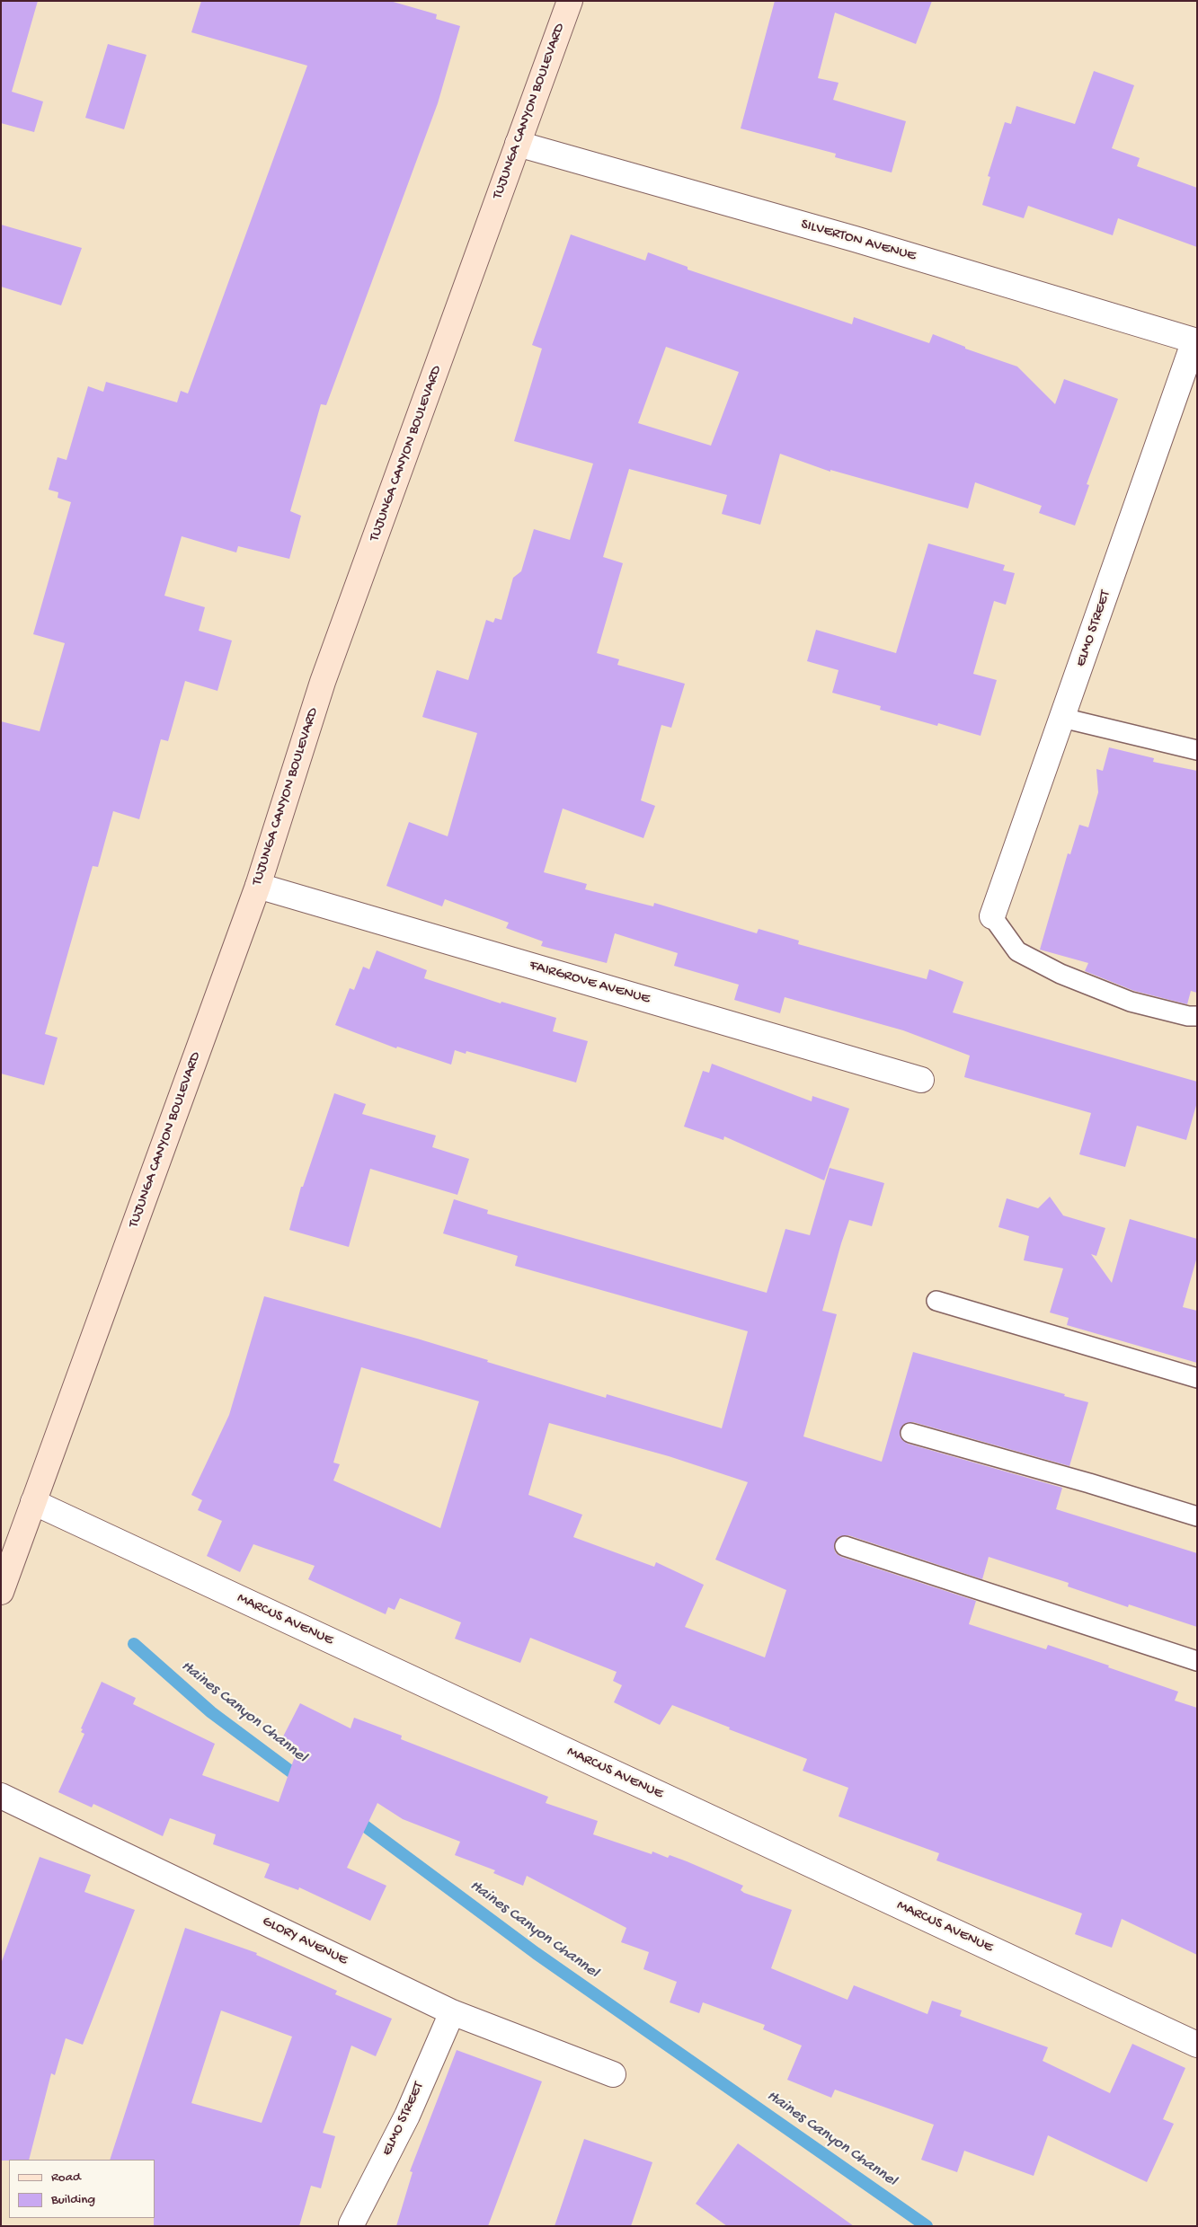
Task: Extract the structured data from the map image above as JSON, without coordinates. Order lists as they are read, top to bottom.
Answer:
{
  "streets": {
    "main road": ["TUJUNGA CANYON BOULEVARD"],
    "street": [
      "SILVERTON AVENUE",
      "ELMO STREET",
      "FAIRGROVE AVENUE",
      "MARCUS AVENUE",
      "GLORY AVENUE"
    ]
  },
  "crossings": [
    ["TUJUNGA CANYON BOULEVARD", "SILVERTON AVENUE"],
    ["TUJUNGA CANYON BOULEVARD", "FAIRGROVE AVENUE"],
    ["TUJUNGA CANYON BOULEVARD", "MARCUS AVENUE"],
    ["SILVERTON AVENUE", "ELMO STREET"],
    ["ELMO STREET", "GLORY AVENUE"]
  ],
  "water": ["Haines Canyon Channel"],
  "legend": ["Road", "Building"]
}
